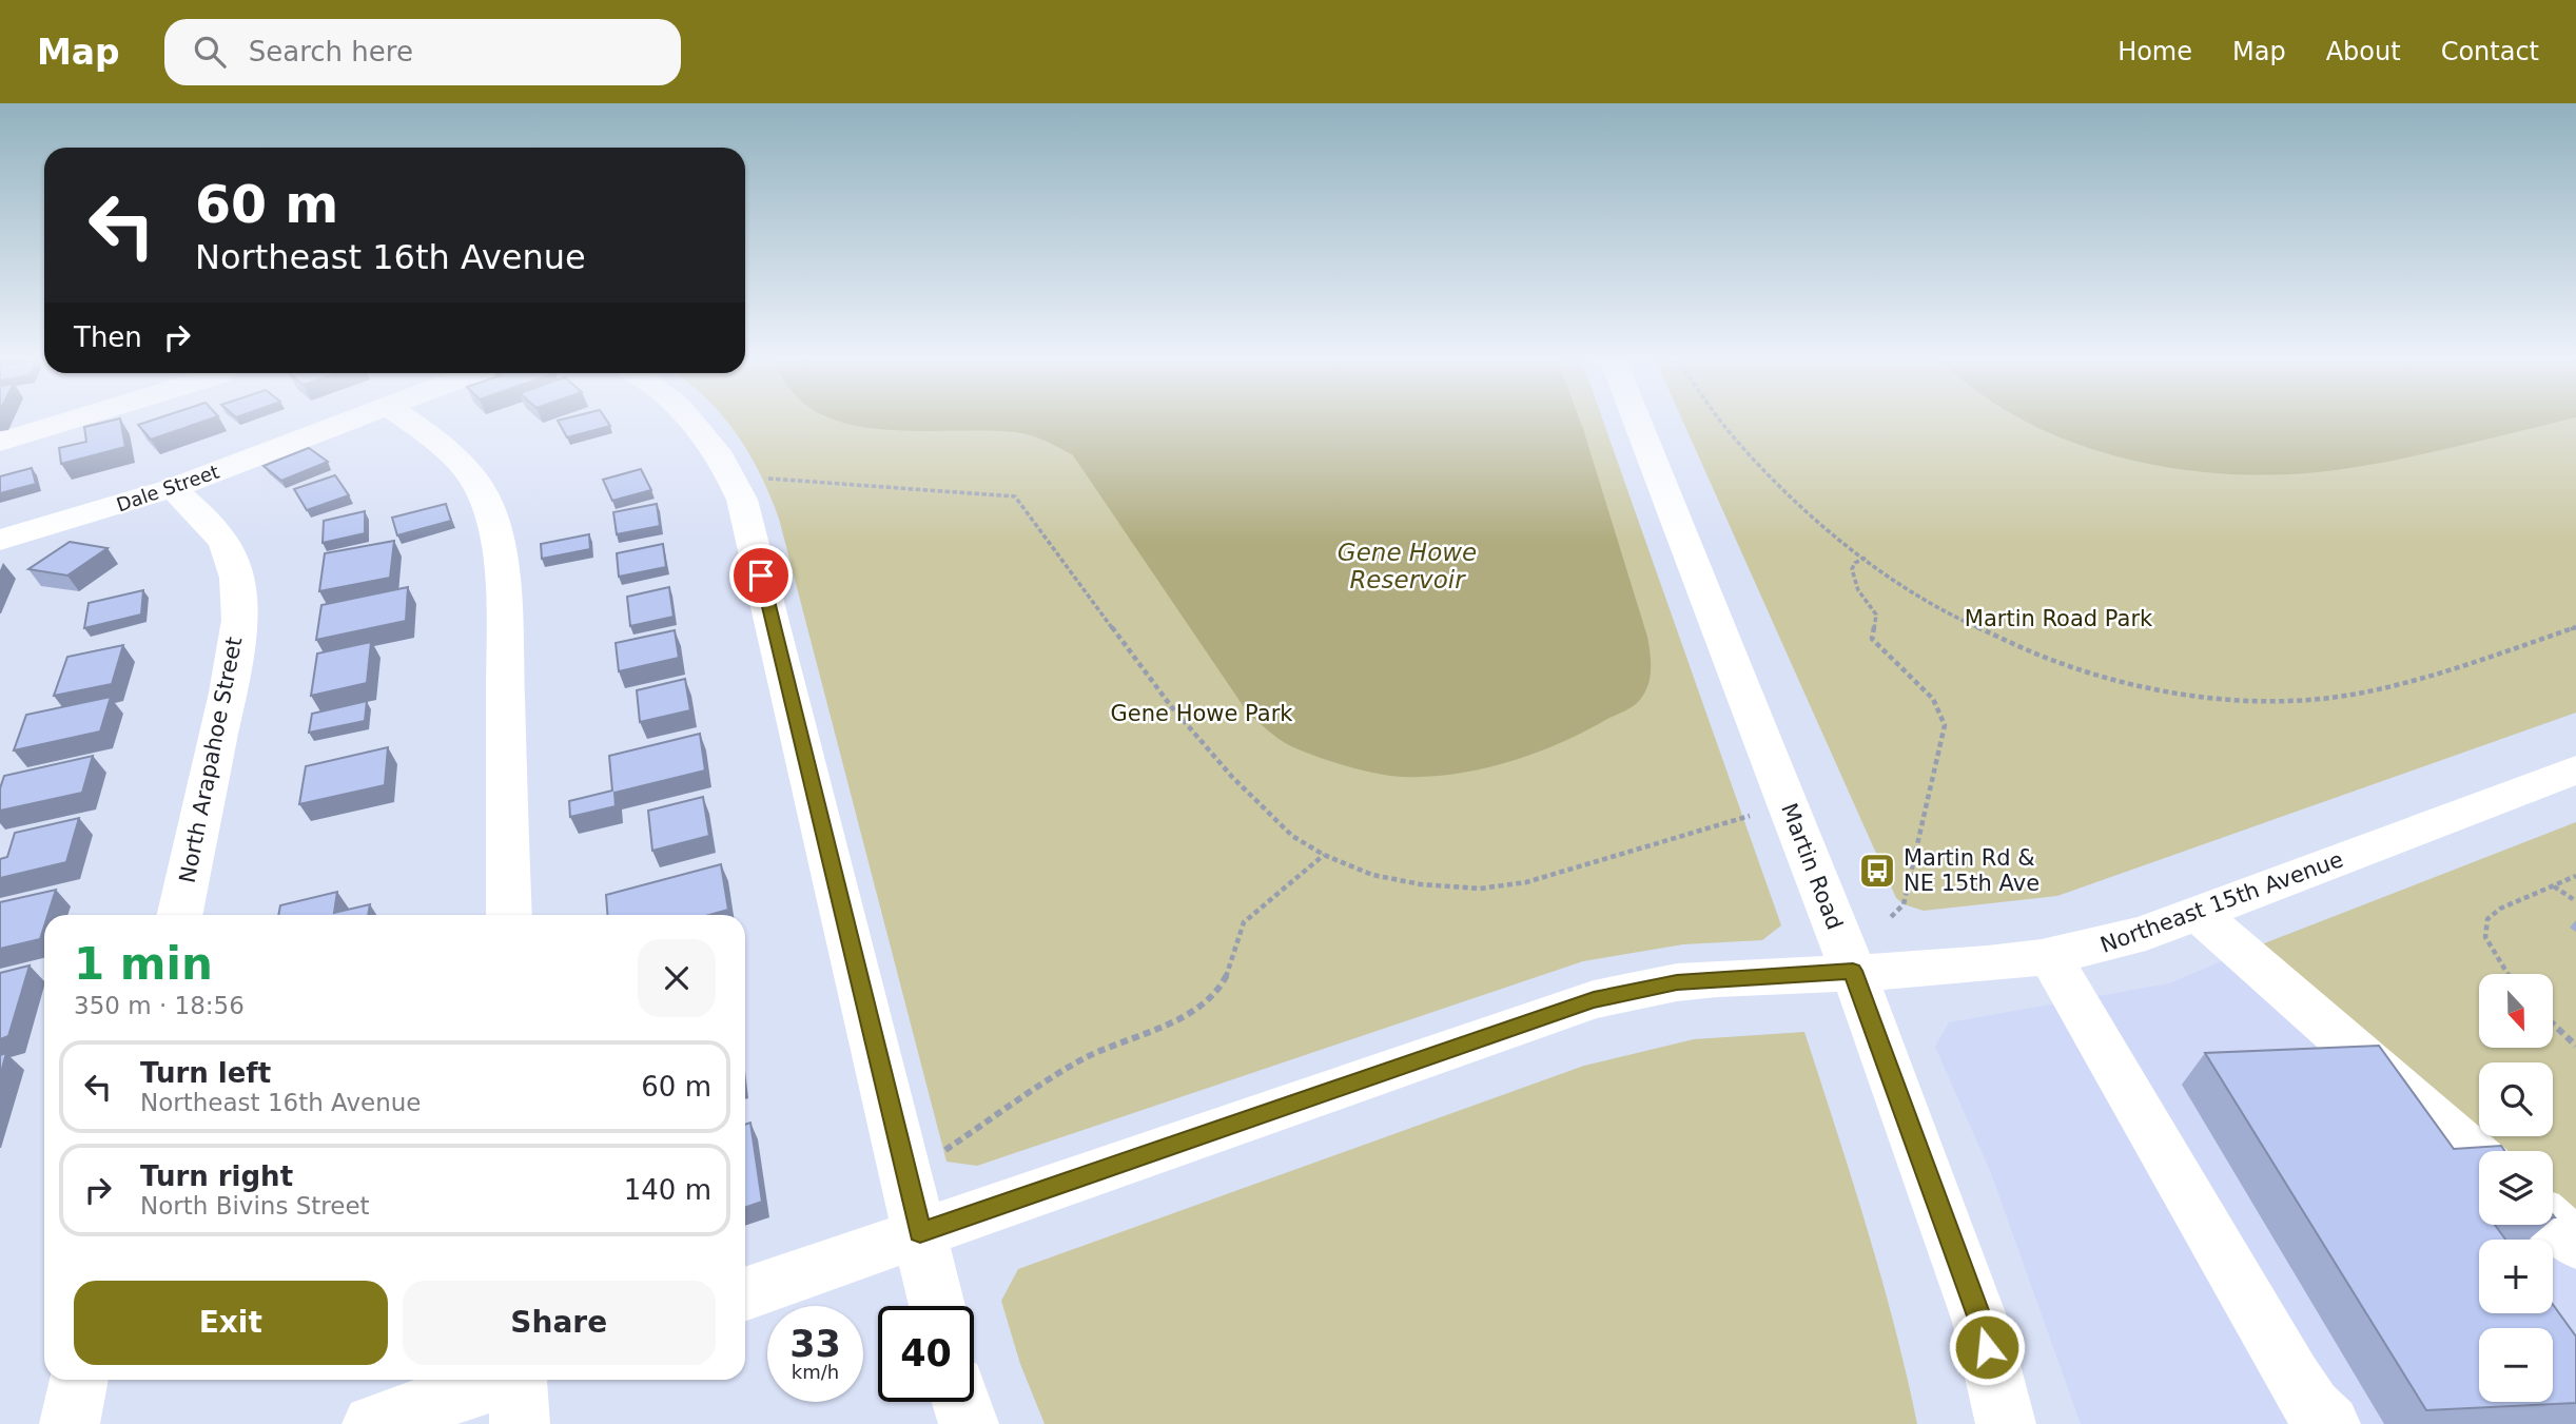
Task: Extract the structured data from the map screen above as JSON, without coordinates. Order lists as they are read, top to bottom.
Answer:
{
  "streets": {
    "street": [
      "Dale Street",
      "North Arapahoe Street",
      "Martin Road",
      "Northeast 15th Avenue"
    ]
  },
  "crossings": [
    ["Dale Street", "North Arapahoe Street"],
    ["Martin Road", "Northeast 15th Avenue"]
  ],
  "water": ["Gene Howe Reservoir"],
  "parks": ["Martin Road Park", "Gene Howe Park"],
  "places": {
    "bus stop": ["Martin Rd & NE 15th Ave"]
  },
  "north": "bottom",
  "page": {
    "header": "Map",
    "search": "Search here",
    "nav": [
      "Home",
      "Map",
      "About",
      "Contact"
    ],
    "turn": ["60 m", "Northeast 16th Avenue"],
    "then": "Then",
    "heading": ["1 min", "350 m · 18:56"],
    "map_buttons": ["+", "−"],
    "list": [
      {
        "name": "Turn left",
        "note": "Northeast 16th Avenue",
        "value": "60 m"
      },
      {
        "name": "Turn right",
        "note": "North Bivins Street",
        "value": "140 m"
      }
    ],
    "buttons": ["Exit", "Share"],
    "speed": "33 km/h",
    "limit": "40"
  }
}
